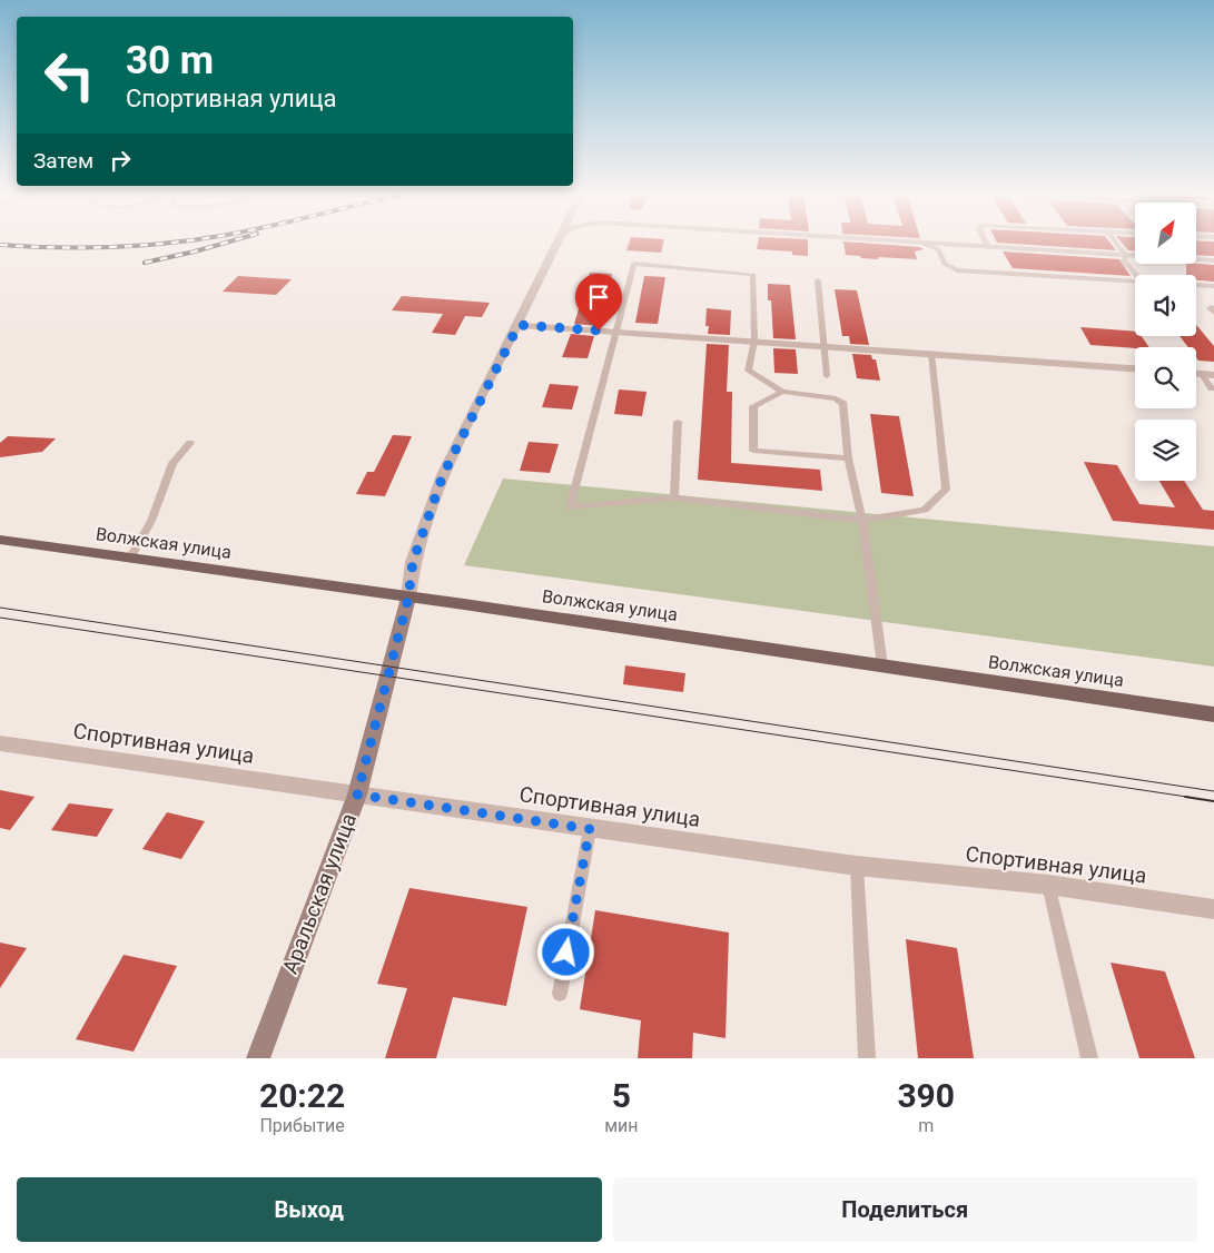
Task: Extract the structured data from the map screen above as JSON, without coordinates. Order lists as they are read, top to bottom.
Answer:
{
  "streets": {
    "main road": ["Волжская улица"],
    "street": ["Спортивная улица", "Аральская улица"]
  },
  "crossings": [
    ["Волжская улица", "Аральская улица"],
    ["Спортивная улица", "Аральская улица"]
  ],
  "north": "top right",
  "page": {
    "turn": ["30 m", "Спортивная улица"],
    "then": "Затем",
    "eta": [
      "20:22",
      "Прибытие",
      "5",
      "мин",
      "390",
      "m"
    ],
    "buttons": ["Выход", "Поделиться"]
  }
}
